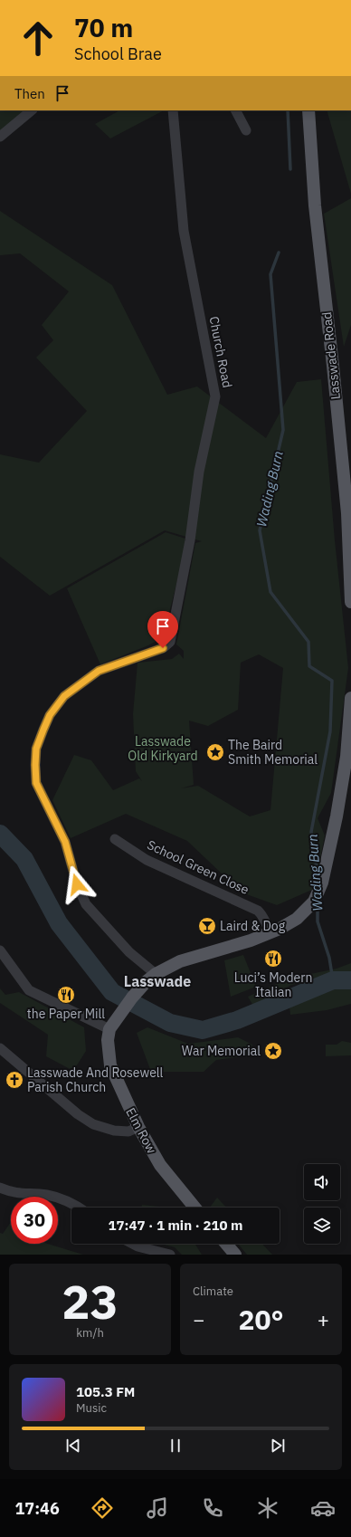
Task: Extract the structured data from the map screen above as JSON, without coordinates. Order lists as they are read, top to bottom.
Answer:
{
  "streets": {
    "main road": ["Lasswade Road", "Elm Row"],
    "street": ["Church Road", "School Green Close"]
  },
  "crossings": [
    ["Church Road", "Elm Row"]
  ],
  "districts": ["Lasswade"],
  "water": ["Wading Burn"],
  "parks": ["Lasswade Old Kirkyard"],
  "places": {
    "place": ["The Baird Smith Memorial", "War Memorial"],
    "bar": ["Laird & Dog"],
    "restaurant": ["Luci’s Modern Italian", "the Paper Mill"],
    "church": ["Lasswade And Rosewell Parish Church"]
  },
  "page": {
    "turn": ["70 m", "School Brae"],
    "then": "Then",
    "limit": "30",
    "trip": "17:47 · 1 min · 210 m",
    "tile": [
      ["23", "km/h"],
      "Climate"
    ],
    "heat": ["−", "20°", "+"],
    "song": ["105.3 FM", "Music"],
    "tabs": "17:46"
  }
}
